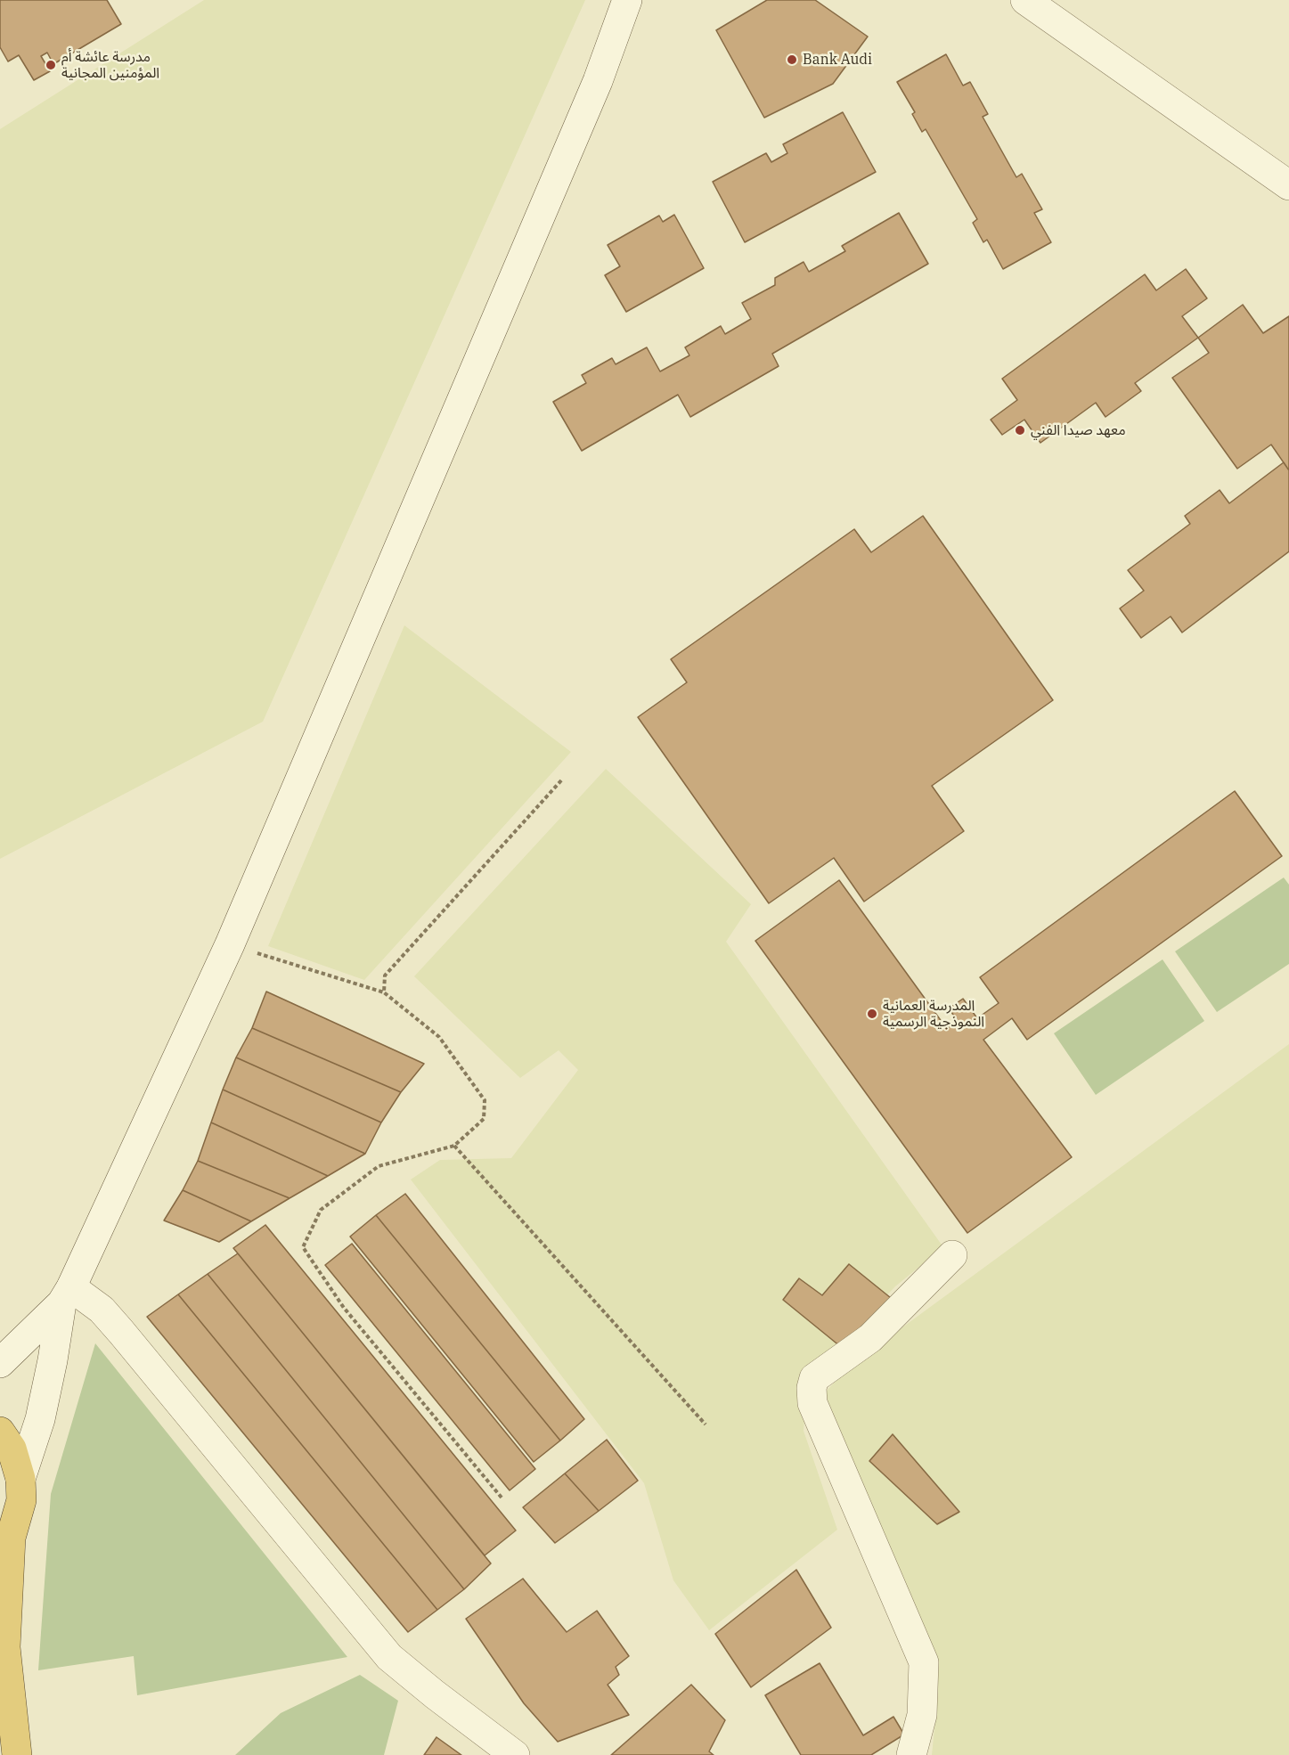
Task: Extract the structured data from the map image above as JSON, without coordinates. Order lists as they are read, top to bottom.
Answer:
{
  "places": [
    "Bank Audi",
    "مدرسة عائشة أم المؤمنين المجانية",
    "معهد صيدا الفني",
    "المدرسة العمانية النموذجية الرسمية"
  ]
}
